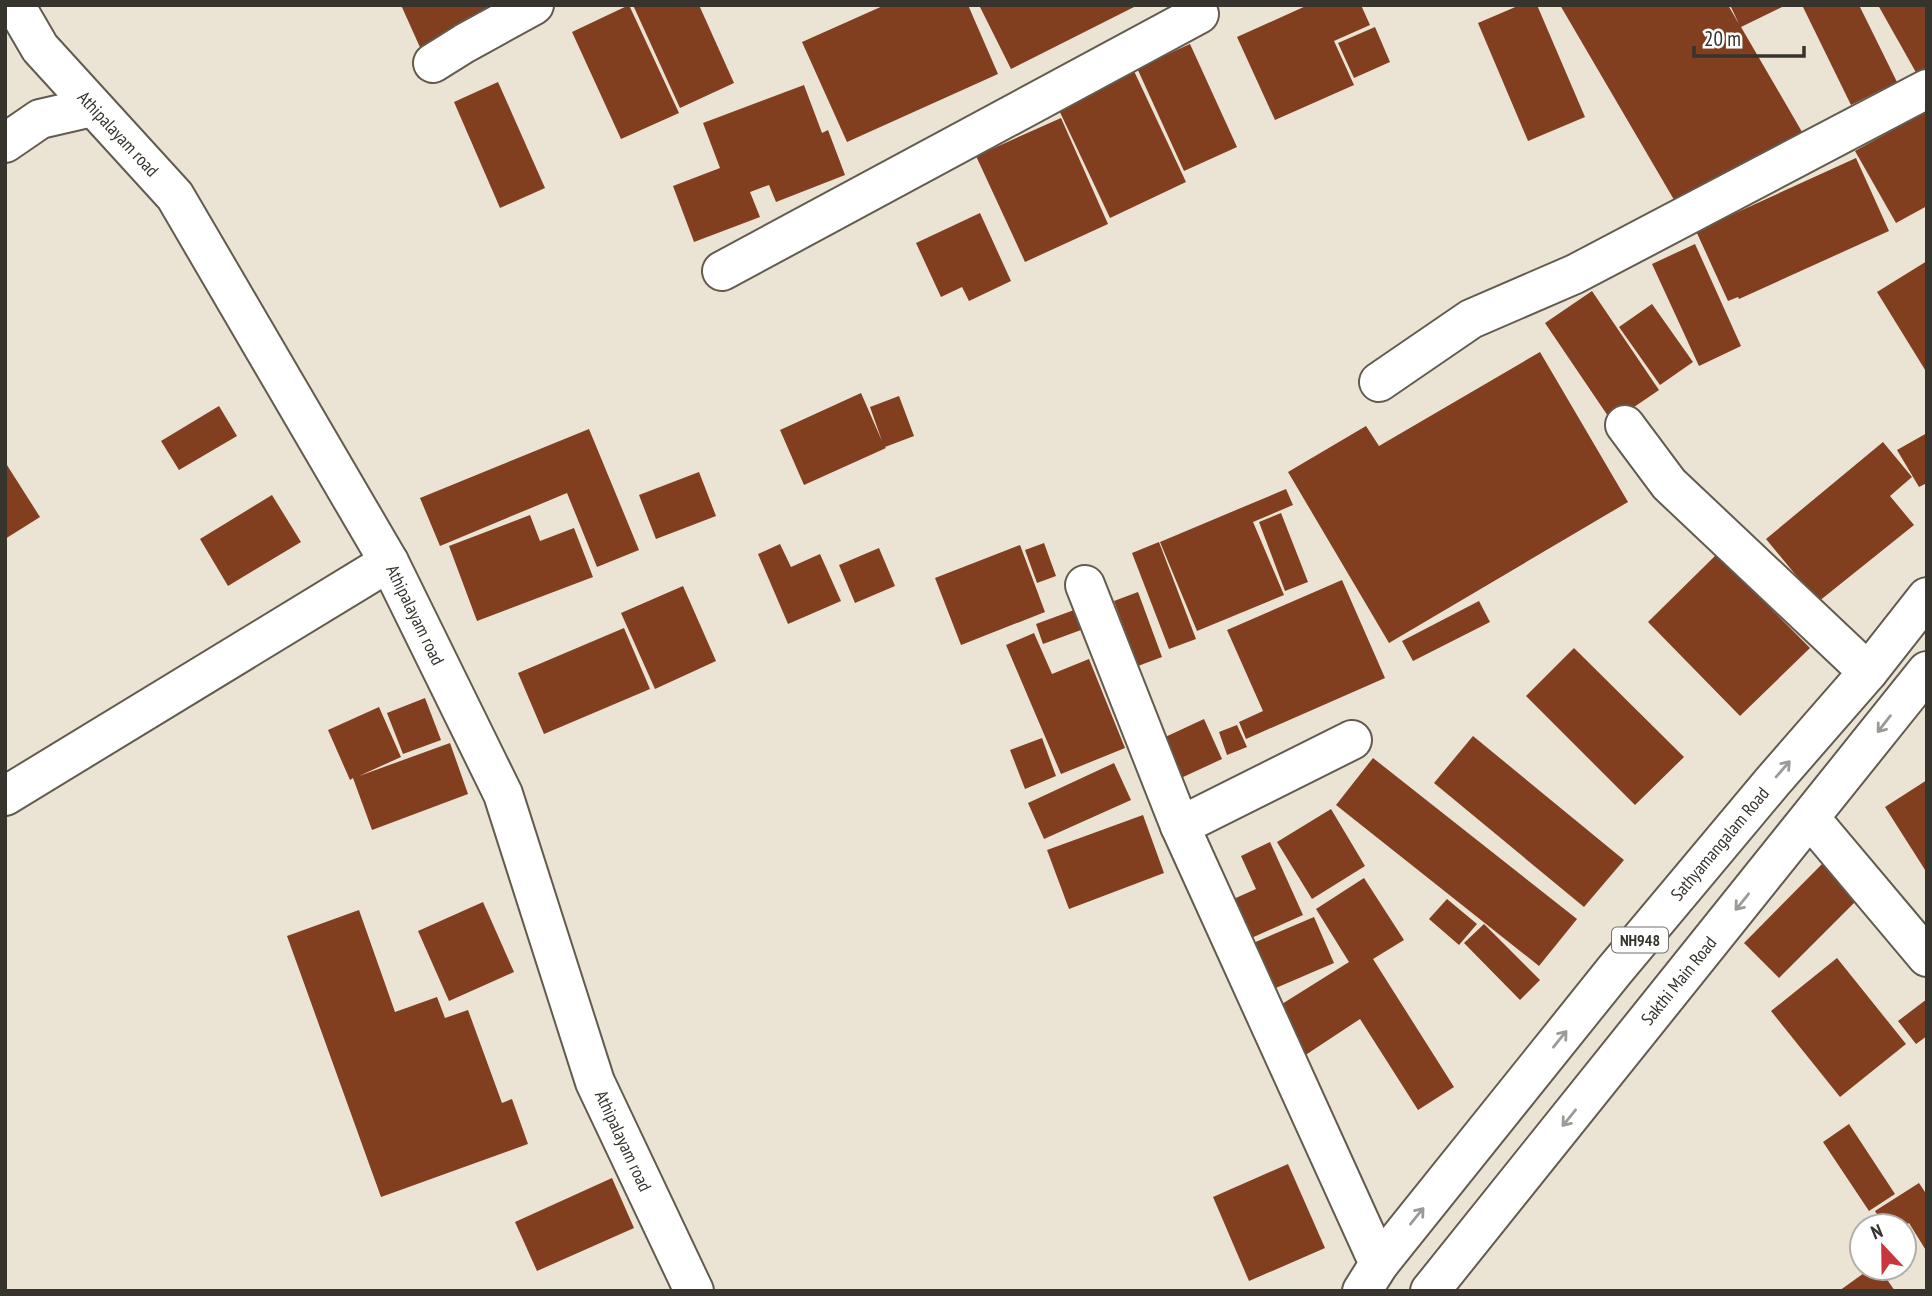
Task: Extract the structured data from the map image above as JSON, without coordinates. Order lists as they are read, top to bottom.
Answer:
{
  "streets": {
    "main road": [
      "Athipalayam road",
      "Sathyamangalam Road",
      "NH948",
      "Sakthi Main Road"
    ]
  },
  "one_way": ["Sathyamangalam Road", "Sakthi Main Road"],
  "scale_bar": "20 m",
  "north": "top"
}
